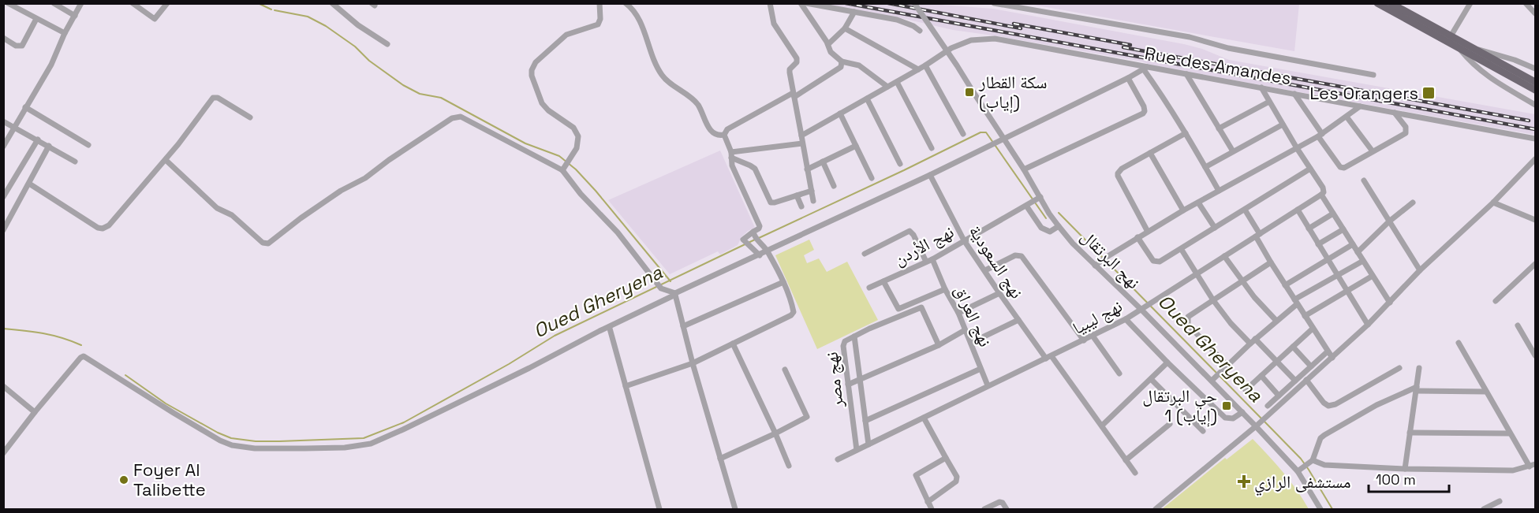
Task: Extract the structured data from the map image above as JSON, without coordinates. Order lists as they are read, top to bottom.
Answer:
{
  "streets": {
    "street": [
      "Rue des Amandes",
      "نهج الأردن",
      "نهج البرتقال",
      "نهج السعودية",
      "نهج العراق",
      "نهج ليبيا",
      "نهج مصر"
    ]
  },
  "crossings": [
    ["نهج الأردن", "نهج البرتقال"],
    ["نهج الأردن", "نهج السعودية"],
    ["نهج الأردن", "نهج العراق"],
    ["نهج البرتقال", "نهج ليبيا"],
    ["نهج السعودية", "نهج ليبيا"],
    ["نهج العراق", "نهج ليبيا"],
    ["نهج ليبيا", "نهج مصر"]
  ],
  "water": ["Oued Gheryena"],
  "places": {
    "transit": ["سكة القطار (إياب)", "Les Orangers", "حي البرتقال 1 (إياب)"],
    "other": ["Foyer Al Talibette"],
    "health": ["مستشفى الرازي"]
  },
  "scale_bar": "100 m"
}
